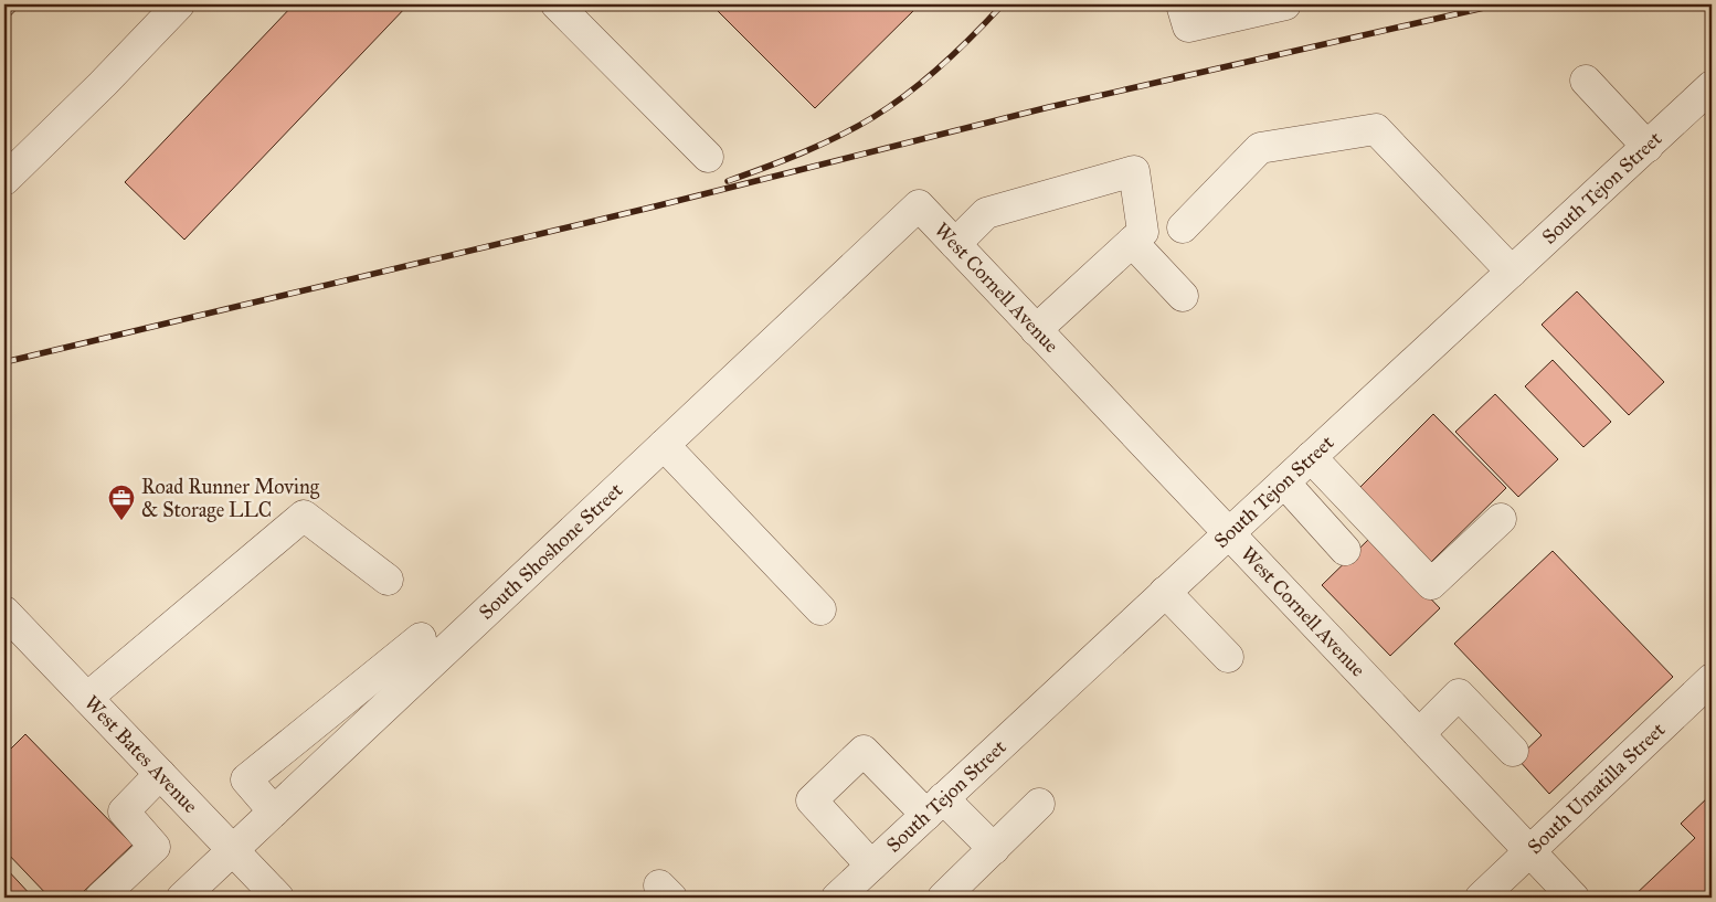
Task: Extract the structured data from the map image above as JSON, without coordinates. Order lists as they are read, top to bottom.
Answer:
{
  "streets": {
    "street": [
      "South Tejon Street",
      "West Cornell Avenue",
      "South Shoshone Street",
      "West Bates Avenue",
      "South Umatilla Street"
    ]
  },
  "crossings": [
    ["South Tejon Street", "West Cornell Avenue"],
    ["West Cornell Avenue", "South Shoshone Street"],
    ["West Cornell Avenue", "South Umatilla Street"],
    ["South Shoshone Street", "West Bates Avenue"]
  ],
  "places": {
    "office": ["Road Runner Moving & Storage LLC"]
  }
}
